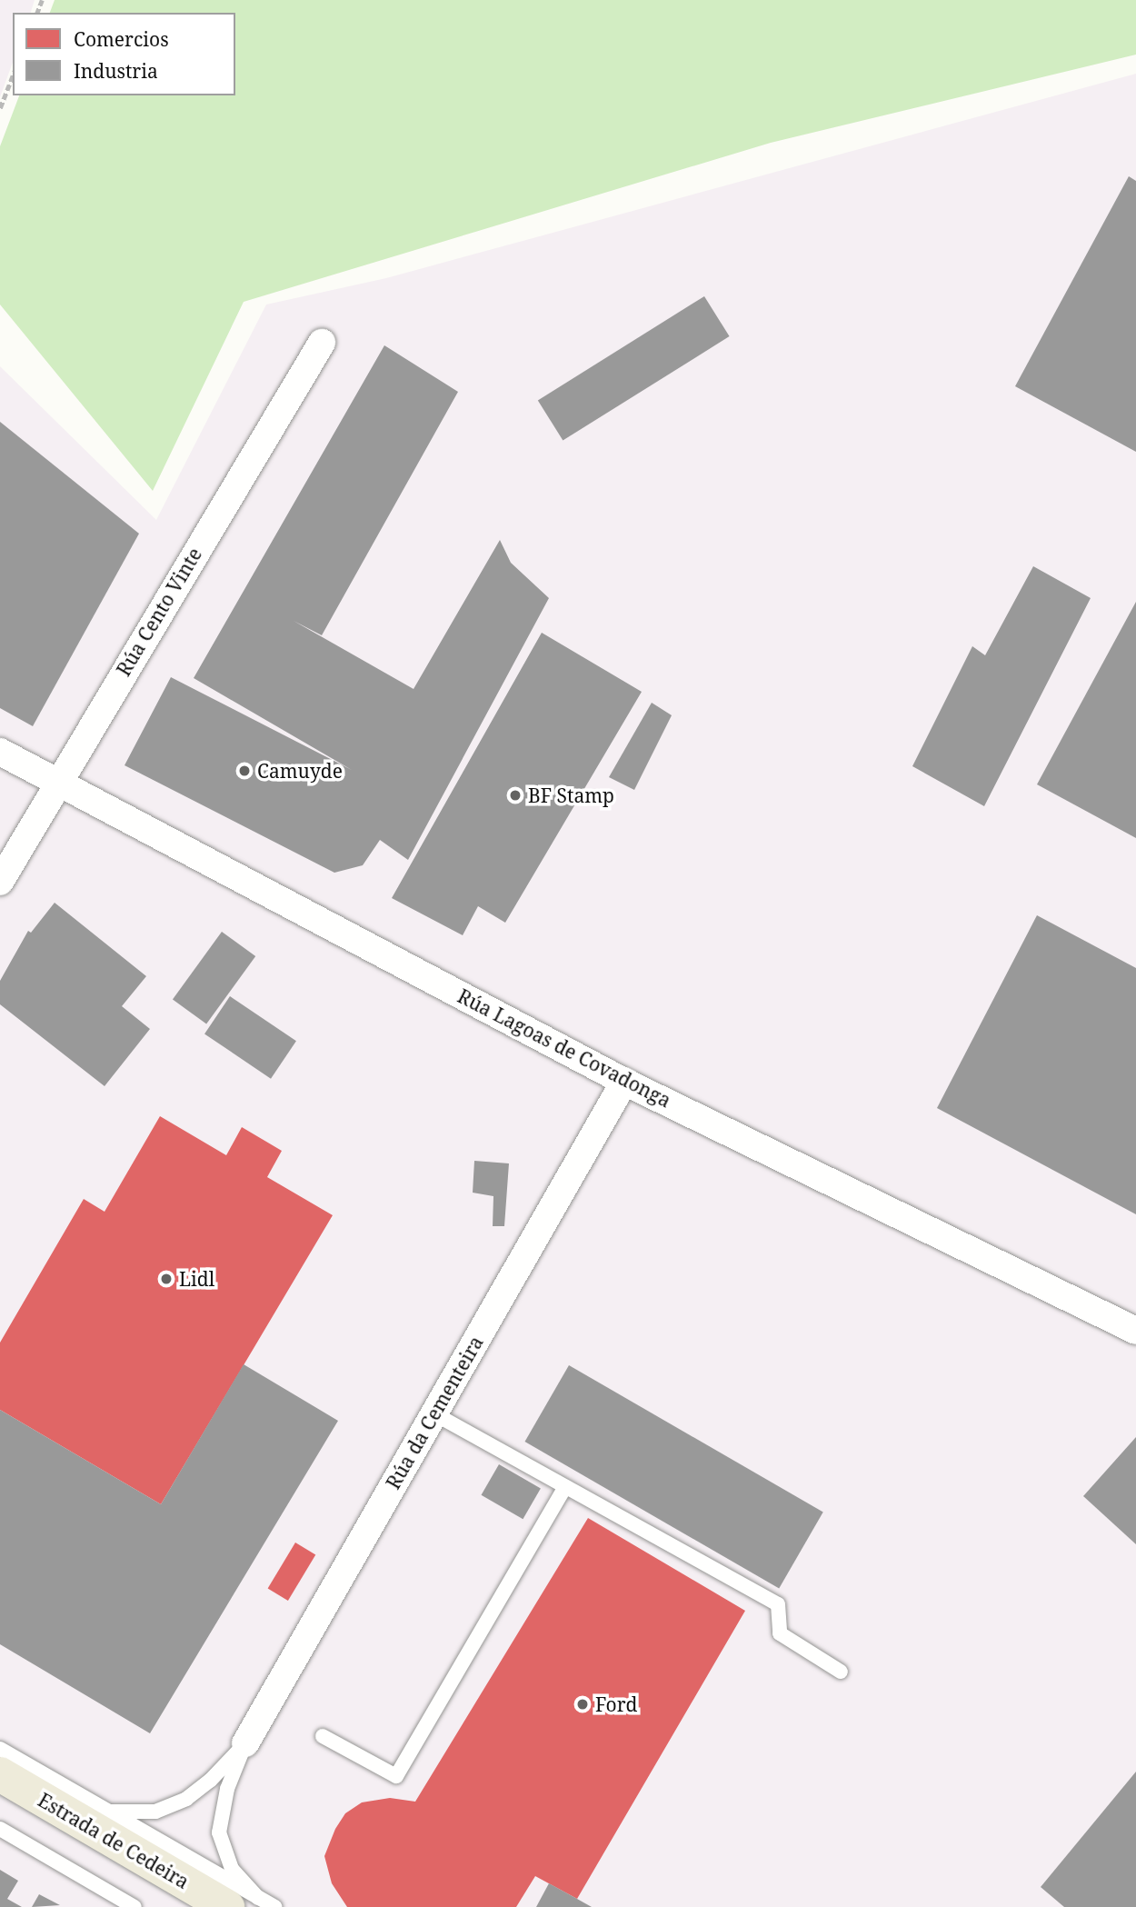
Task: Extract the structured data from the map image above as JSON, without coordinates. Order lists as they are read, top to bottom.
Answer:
{
  "streets": {
    "main road": ["Estrada de Cedeira"],
    "street": ["Rúa Cento Vinte", "Rúa Lagoas de Covadonga", "Rúa da Cementeira"]
  },
  "crossings": [
    ["Rúa Cento Vinte", "Rúa Lagoas de Covadonga"],
    ["Rúa Lagoas de Covadonga", "Rúa da Cementeira"]
  ],
  "places": [
    "Camuyde",
    "BF Stamp",
    "Lidl",
    "Ford"
  ],
  "legend": ["Comercios", "Industria"]
}
